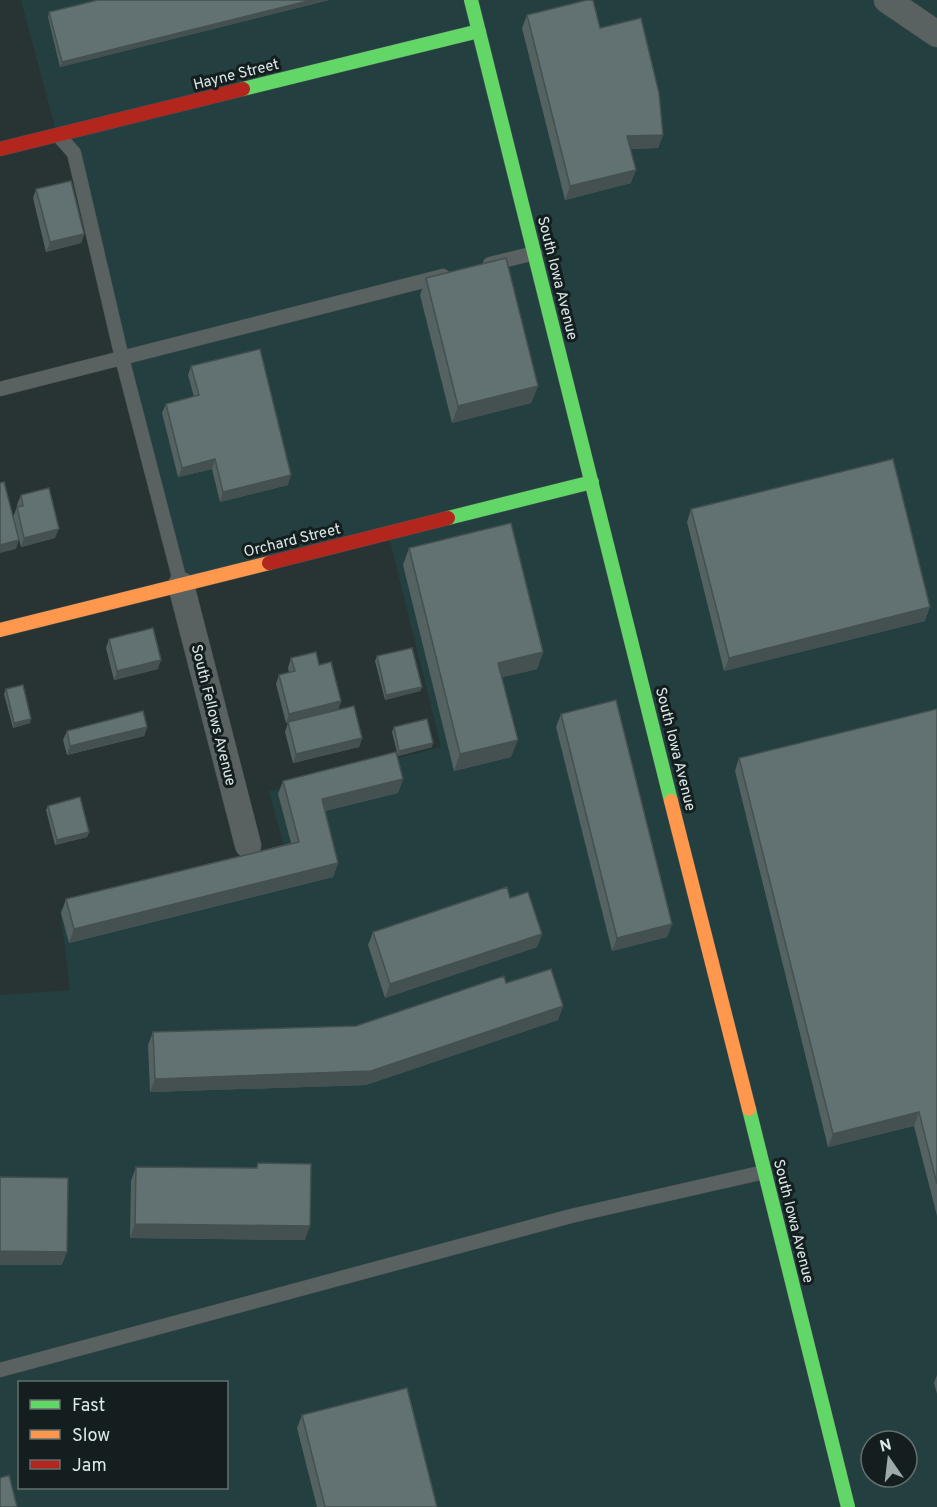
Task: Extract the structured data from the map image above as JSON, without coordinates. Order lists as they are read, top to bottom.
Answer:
{
  "streets": {
    "main road": ["Hayne Street", "South Iowa Avenue", "Orchard Street"],
    "street": ["South Fellows Avenue"]
  },
  "crossings": [
    ["Hayne Street", "South Iowa Avenue"],
    ["South Iowa Avenue", "Orchard Street"],
    ["Orchard Street", "South Fellows Avenue"]
  ],
  "legend": ["Fast", "Slow", "Jam"],
  "north": "top"
}
